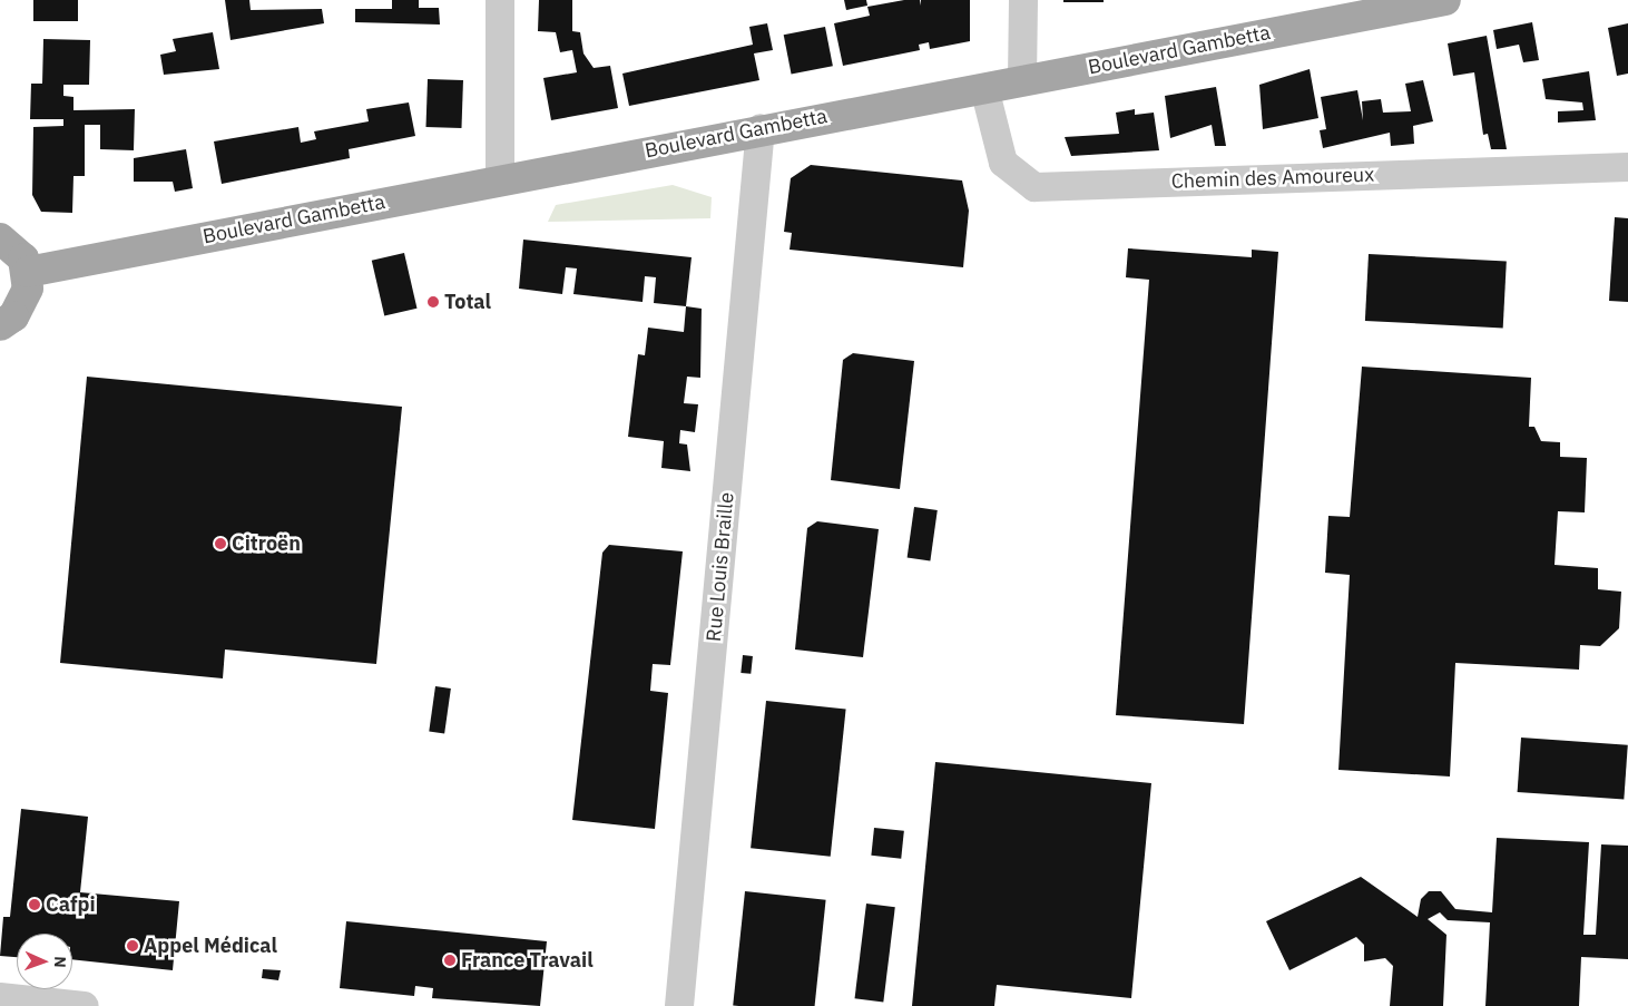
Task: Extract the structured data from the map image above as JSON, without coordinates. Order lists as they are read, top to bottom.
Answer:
{
  "streets": {
    "main road": ["Boulevard Gambetta"],
    "street": ["Chemin des Amoureux", "Rue Louis Braille"]
  },
  "crossings": [
    ["Boulevard Gambetta", "Chemin des Amoureux"],
    ["Boulevard Gambetta", "Rue Louis Braille"]
  ],
  "places": [
    "Total",
    "Citroën",
    "Cafpi",
    "Appel Médical",
    "France Travail"
  ],
  "north": "right"
}
